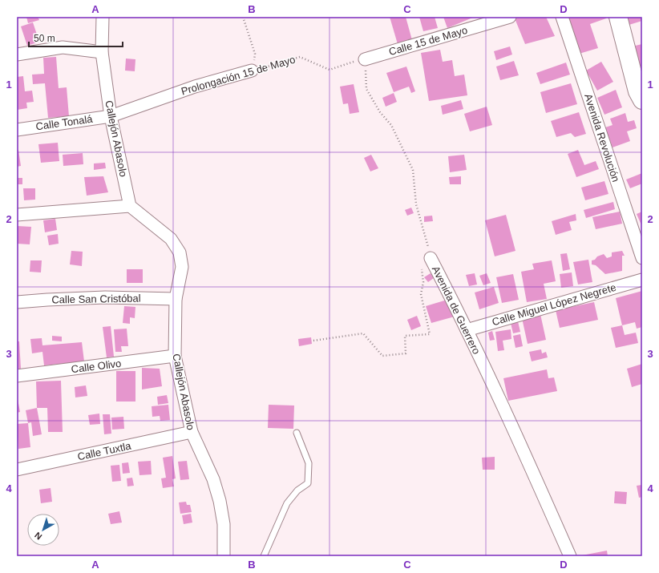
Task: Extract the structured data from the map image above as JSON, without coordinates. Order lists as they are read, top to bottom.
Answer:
{
  "streets": {
    "street": [
      "Calle 15 de Mayo",
      "Prolongación 15 de Mayo",
      "Calle Tonalá",
      "Avenida Revolución",
      "Callejón Abasolo",
      "Calle San Cristóbal",
      "Calle Miguel López Negrete",
      "Avenida de Guerrero",
      "Calle Olivo",
      "Calle Tuxtla"
    ]
  },
  "crossings": [
    ["Calle 15 de Mayo", "Prolongación 15 de Mayo"],
    ["Calle 15 de Mayo", "Avenida de Guerrero"],
    ["Prolongación 15 de Mayo", "Calle Tonalá"],
    ["Prolongación 15 de Mayo", "Callejón Abasolo"],
    ["Prolongación 15 de Mayo", "Avenida de Guerrero"],
    ["Calle Tonalá", "Callejón Abasolo"],
    ["Callejón Abasolo", "Calle San Cristóbal"],
    ["Callejón Abasolo", "Calle Olivo"],
    ["Callejón Abasolo", "Calle Tuxtla"],
    ["Calle Miguel López Negrete", "Avenida de Guerrero"]
  ],
  "scale_bar": "50 m",
  "north": "bottom left",
  "grid": {
    "columns": [
      "A",
      "B",
      "C",
      "D"
    ],
    "rows": [
      "1",
      "2",
      "3",
      "4"
    ]
  }
}
